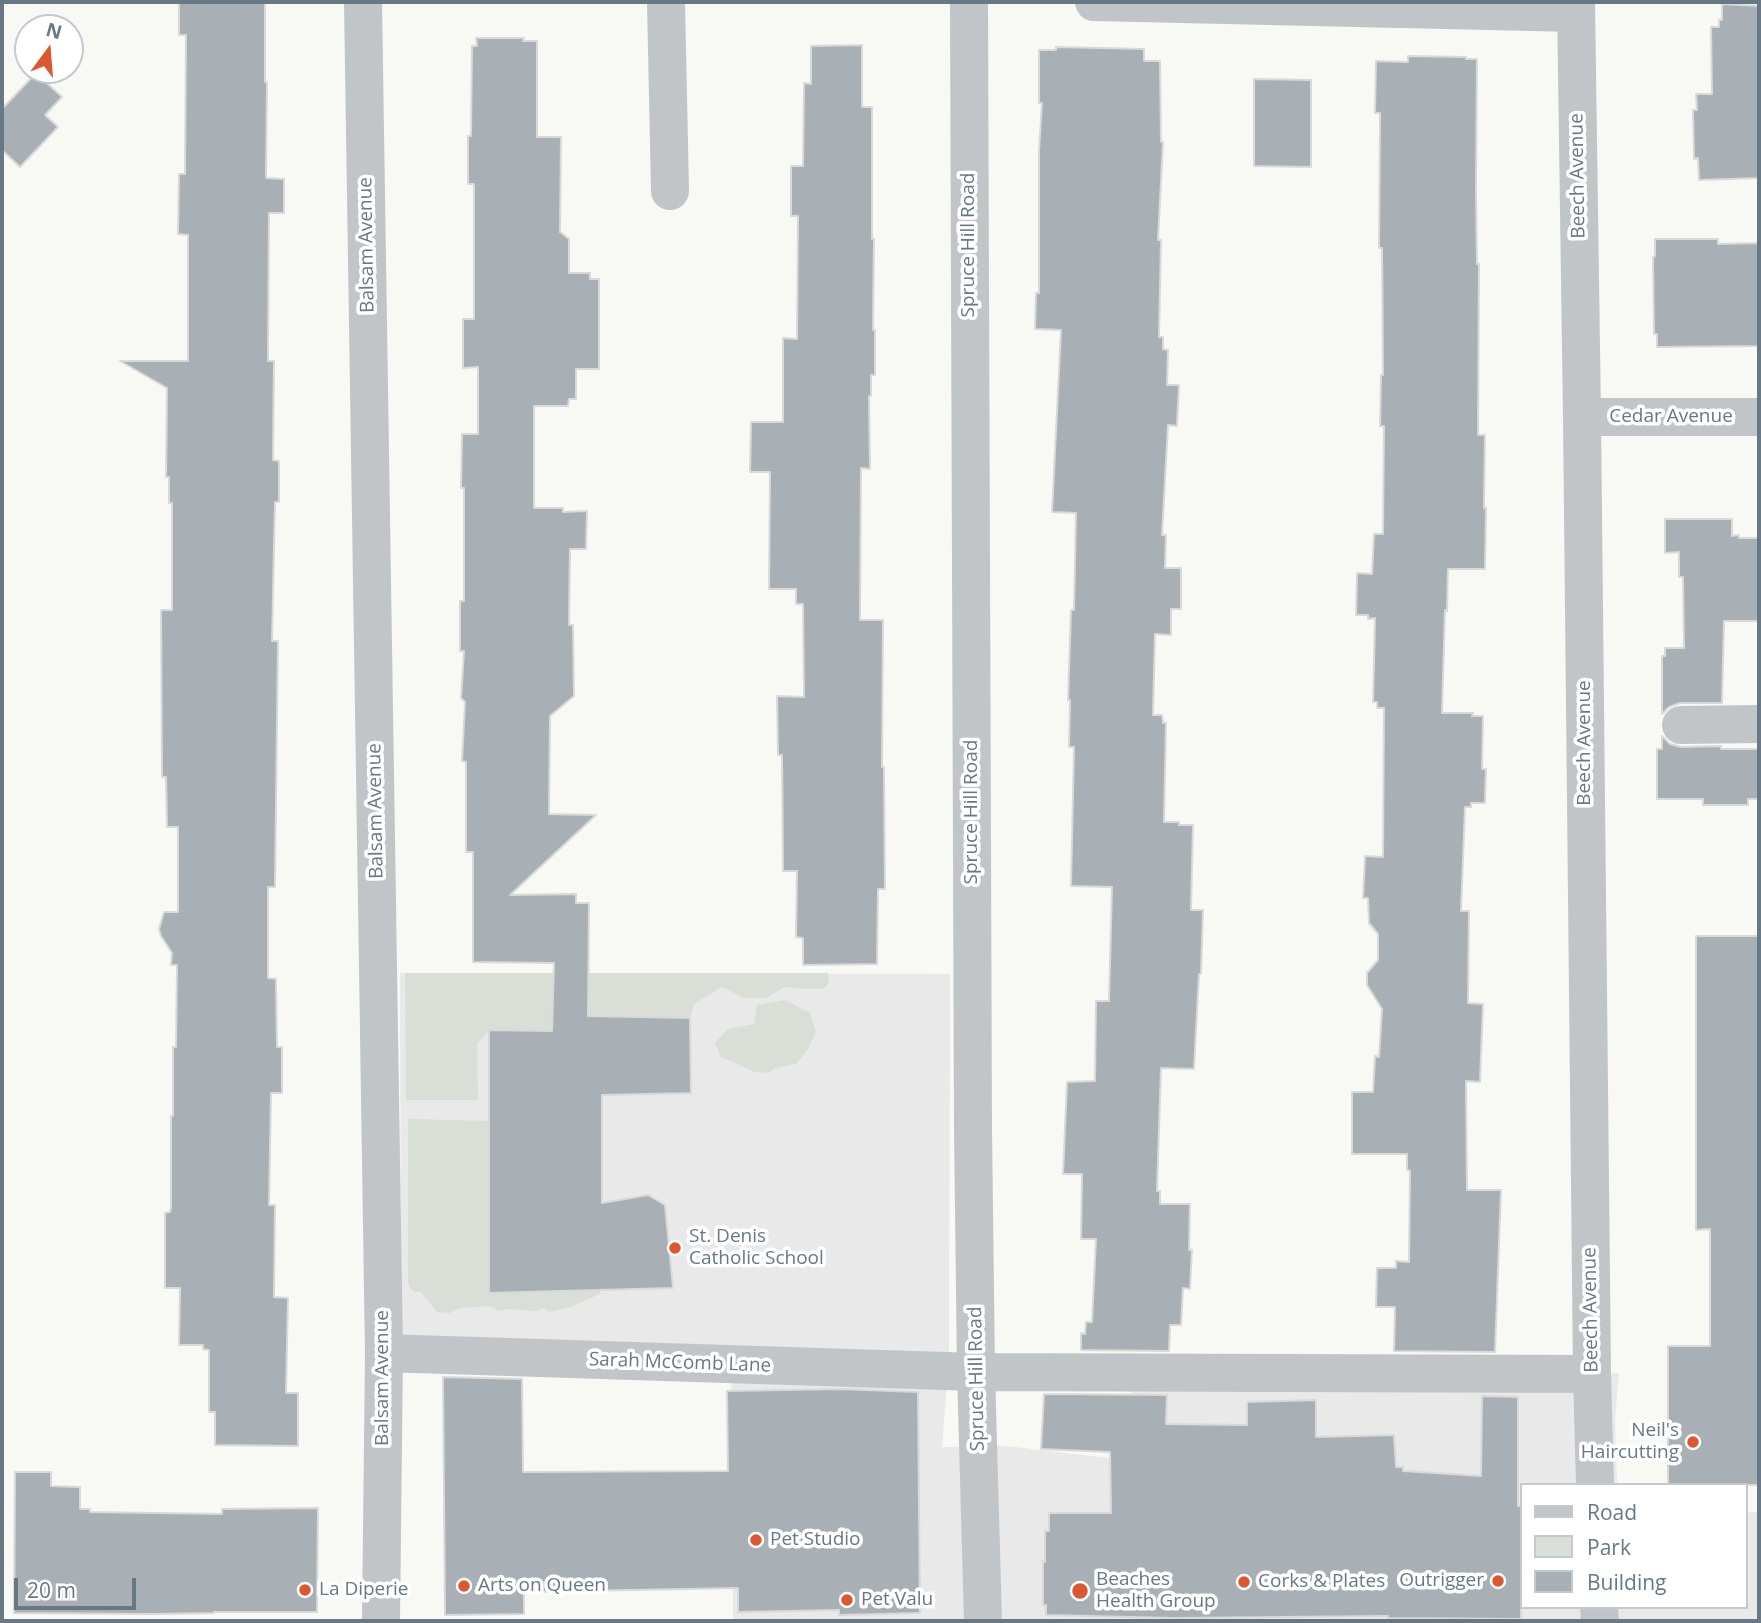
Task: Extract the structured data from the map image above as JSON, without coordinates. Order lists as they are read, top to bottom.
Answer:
{
  "streets": {
    "street": [
      "Beech Avenue",
      "Balsam Avenue",
      "Spruce Hill Road",
      "Cedar Avenue",
      "Sarah McComb Lane"
    ]
  },
  "crossings": [
    ["Beech Avenue", "Cedar Avenue"],
    ["Beech Avenue", "Sarah McComb Lane"],
    ["Balsam Avenue", "Sarah McComb Lane"],
    ["Spruce Hill Road", "Sarah McComb Lane"]
  ],
  "places": [
    "St. Denis Catholic School",
    "Neil's Haircutting",
    "Pet Studio",
    "Outrigger",
    "Corks & Plates",
    "Arts on Queen",
    "La Diperie",
    "Beaches Health Group",
    "Pet Valu"
  ],
  "legend": ["Road", "Park", "Building"],
  "scale_bar": "20 m",
  "north": "top"
}
